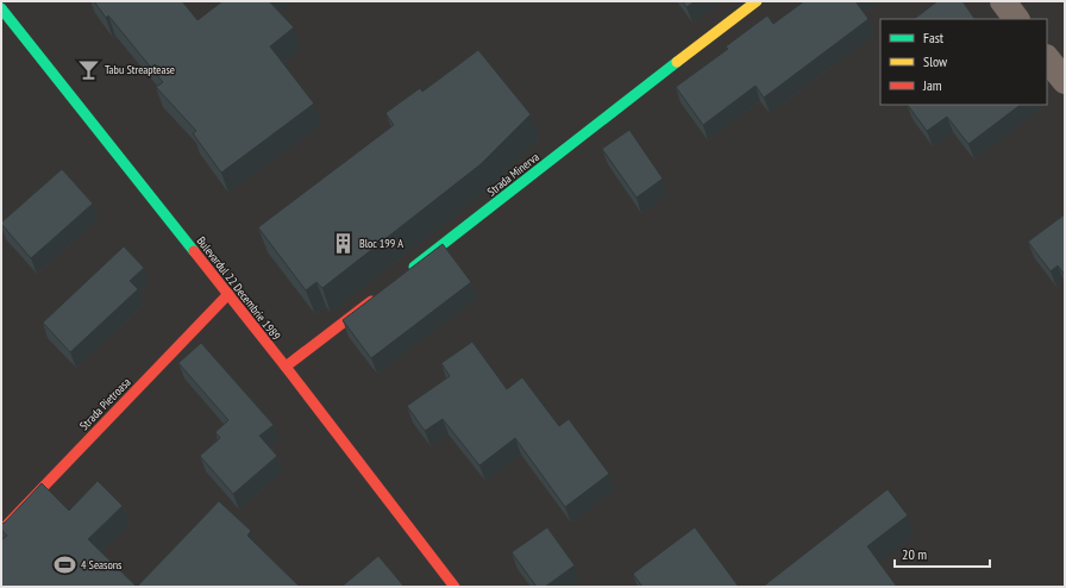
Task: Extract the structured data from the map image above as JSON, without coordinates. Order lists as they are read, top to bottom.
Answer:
{
  "streets": {
    "street": ["Strada Minerva", "Bulevardul 22 Decembrie 1989", "Strada Pietroasa"]
  },
  "crossings": [
    ["Bulevardul 22 Decembrie 1989", "Strada Pietroasa"]
  ],
  "places": {
    "bar": ["Tabu Streaptease"],
    "building": ["Bloc 199 A"],
    "sports": ["4 Seasons"]
  },
  "legend": ["Fast", "Slow", "Jam"],
  "scale_bar": "20 m"
}
